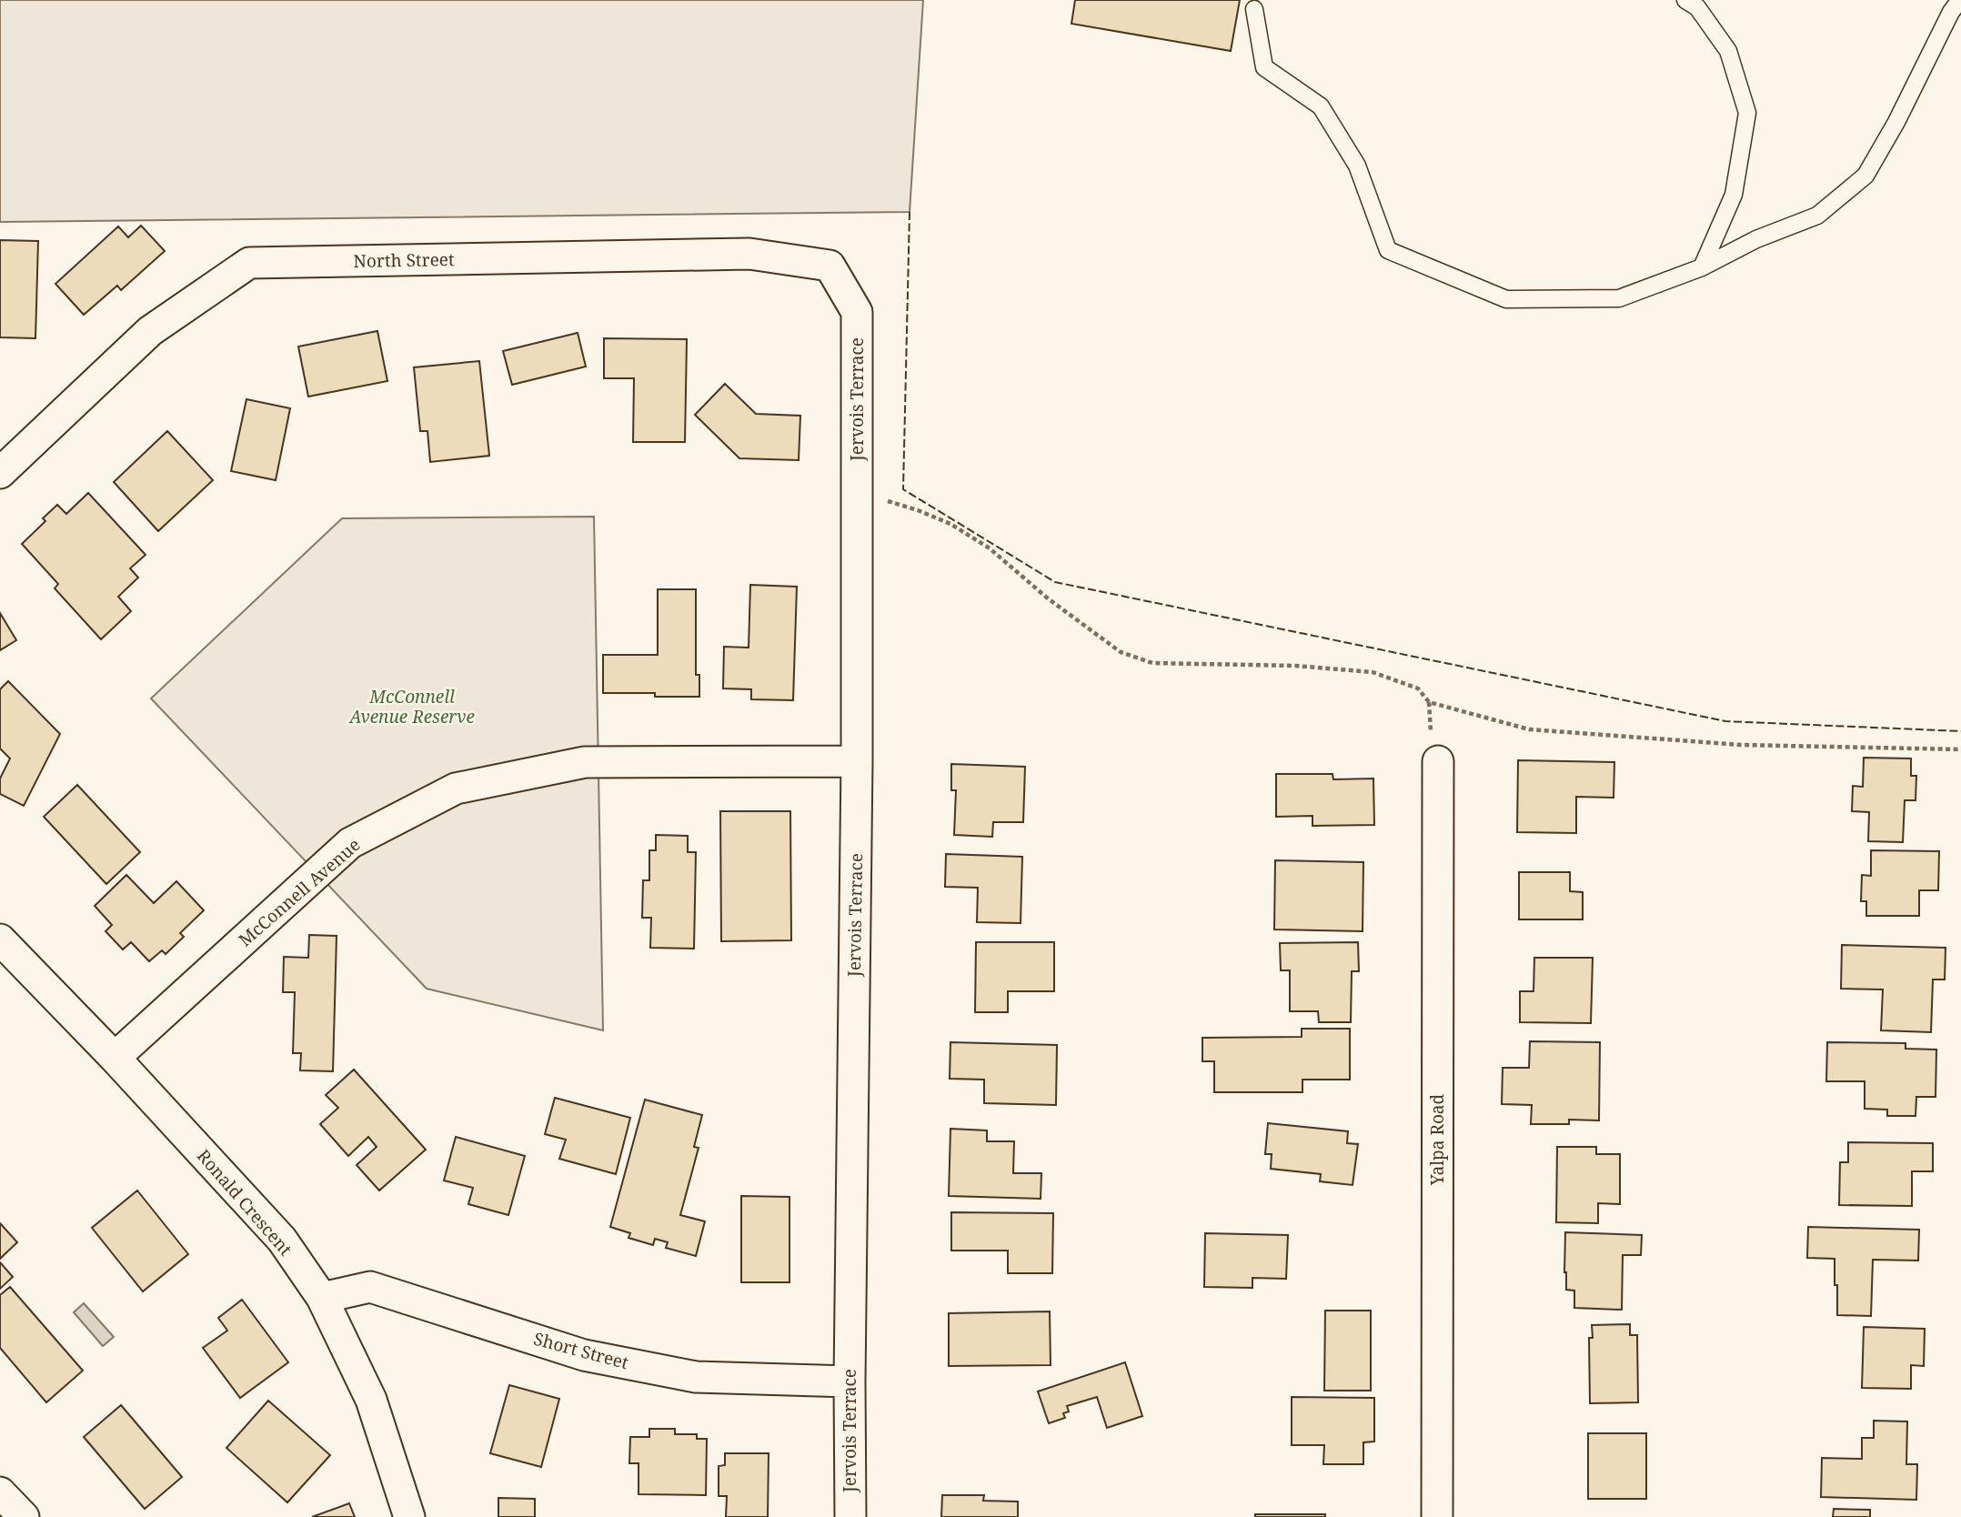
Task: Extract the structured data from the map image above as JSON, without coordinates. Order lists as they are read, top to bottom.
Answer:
{
  "streets": {
    "street": [
      "North Street",
      "Jervois Terrace",
      "McConnell Avenue",
      "Yalpa Road",
      "Ronald Crescent",
      "Short Street"
    ]
  },
  "crossings": [
    ["North Street", "Jervois Terrace"],
    ["Jervois Terrace", "McConnell Avenue"],
    ["Jervois Terrace", "Short Street"],
    ["McConnell Avenue", "Ronald Crescent"],
    ["Ronald Crescent", "Short Street"]
  ],
  "parks": ["McConnell Avenue Reserve"]
}
